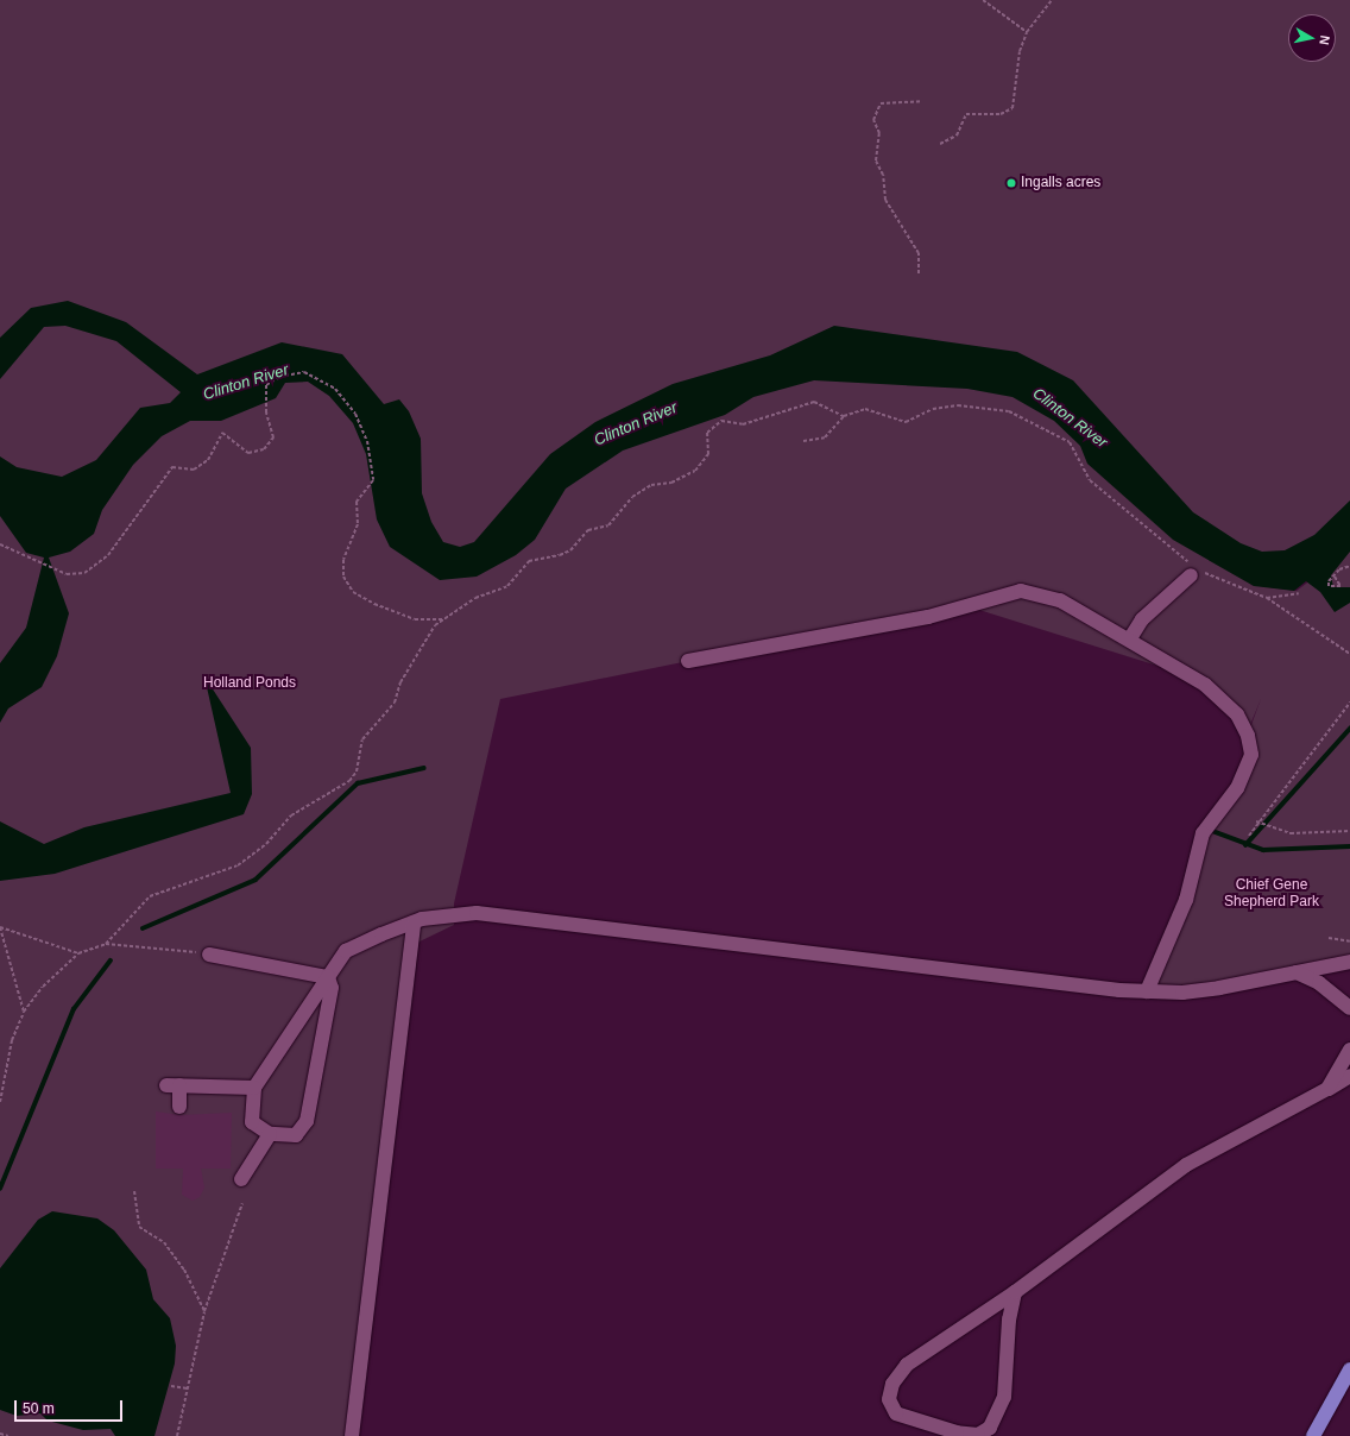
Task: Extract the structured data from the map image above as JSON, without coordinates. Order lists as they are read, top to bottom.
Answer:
{
  "water": ["Clinton River"],
  "parks": ["Holland Ponds", "Chief Gene Shepherd Park"],
  "places": ["Ingalls acres"],
  "scale_bar": "50 m",
  "north": "right"
}
